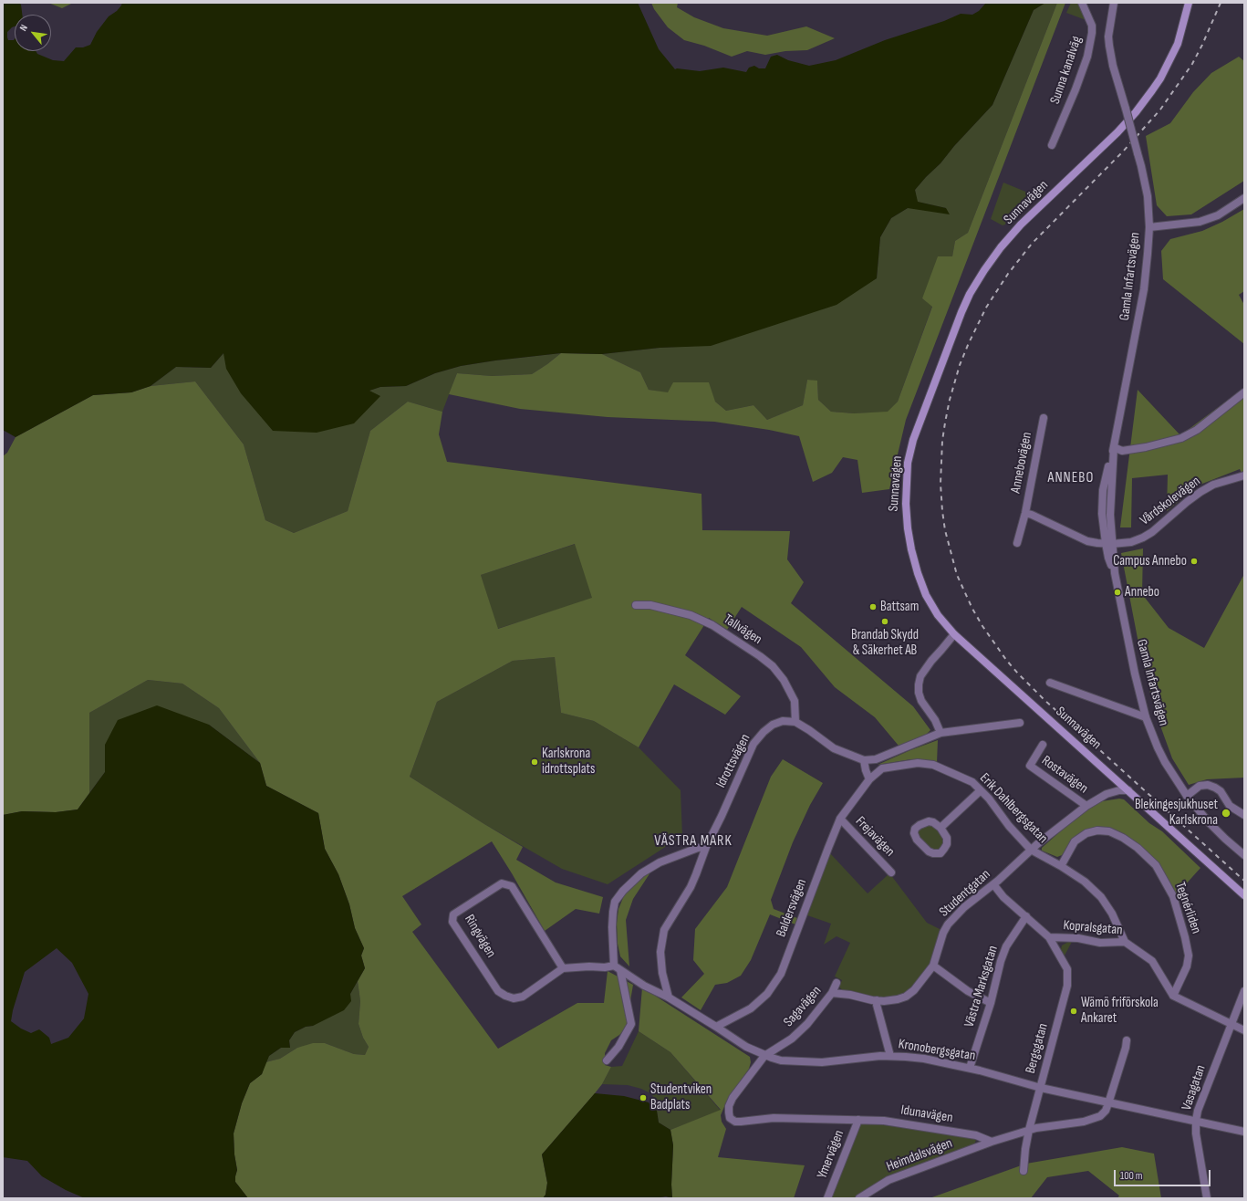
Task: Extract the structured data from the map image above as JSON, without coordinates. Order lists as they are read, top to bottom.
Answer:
{
  "streets": {
    "main road": ["Sunnavägen"],
    "street": [
      "Sunna kanalväg",
      "Gamla Infartsvägen",
      "Annebovägen",
      "Vårdskolevägen",
      "Tallvägen",
      "Idrottsvägen",
      "Rostavägen",
      "Erik Dahlbergsgatan",
      "Frejavägen",
      "Studentgatan",
      "Baldersvägen",
      "Tegnérliden",
      "Kopralsgatan",
      "Ringvägen",
      "Västra Marksgatan",
      "Sagavägen",
      "Bergsgatan",
      "Kronobergsgatan",
      "Vasagatan",
      "Idunavägen",
      "Ymervägen",
      "Heimdalsvägen"
    ]
  },
  "crossings": [
    ["Sunnavägen", "Studentgatan"],
    ["Gamla Infartsvägen", "Annebovägen"],
    ["Gamla Infartsvägen", "Vårdskolevägen"],
    ["Annebovägen", "Vårdskolevägen"],
    ["Tallvägen", "Idrottsvägen"],
    ["Idrottsvägen", "Kronobergsgatan"],
    ["Rostavägen", "Studentgatan"],
    ["Erik Dahlbergsgatan", "Studentgatan"],
    ["Erik Dahlbergsgatan", "Baldersvägen"],
    ["Erik Dahlbergsgatan", "Tegnérliden"],
    ["Erik Dahlbergsgatan", "Kopralsgatan"],
    ["Frejavägen", "Baldersvägen"],
    ["Studentgatan", "Kopralsgatan"],
    ["Studentgatan", "Sagavägen"],
    ["Baldersvägen", "Kronobergsgatan"],
    ["Tegnérliden", "Kopralsgatan"],
    ["Kopralsgatan", "Västra Marksgatan"],
    ["Kopralsgatan", "Bergsgatan"],
    ["Västra Marksgatan", "Kronobergsgatan"],
    ["Sagavägen", "Kronobergsgatan"],
    ["Sagavägen", "Idunavägen"],
    ["Bergsgatan", "Kronobergsgatan"],
    ["Kronobergsgatan", "Vasagatan"],
    ["Kronobergsgatan", "Idunavägen"],
    ["Idunavägen", "Ymervägen"],
    ["Idunavägen", "Heimdalsvägen"]
  ],
  "districts": ["ANNEBO", "VÄSTRA MARK"],
  "places": [
    "Campus Annebo",
    "Annebo",
    "Battsam",
    "Brandab Skydd & Säkerhet AB",
    "Karlskrona idrottsplats",
    "Blekingesjukhuset Karlskrona",
    "Wämö friförskola Ankaret",
    "Studentviken Badplats"
  ],
  "scale_bar": "100 m",
  "north": "top left"
}
